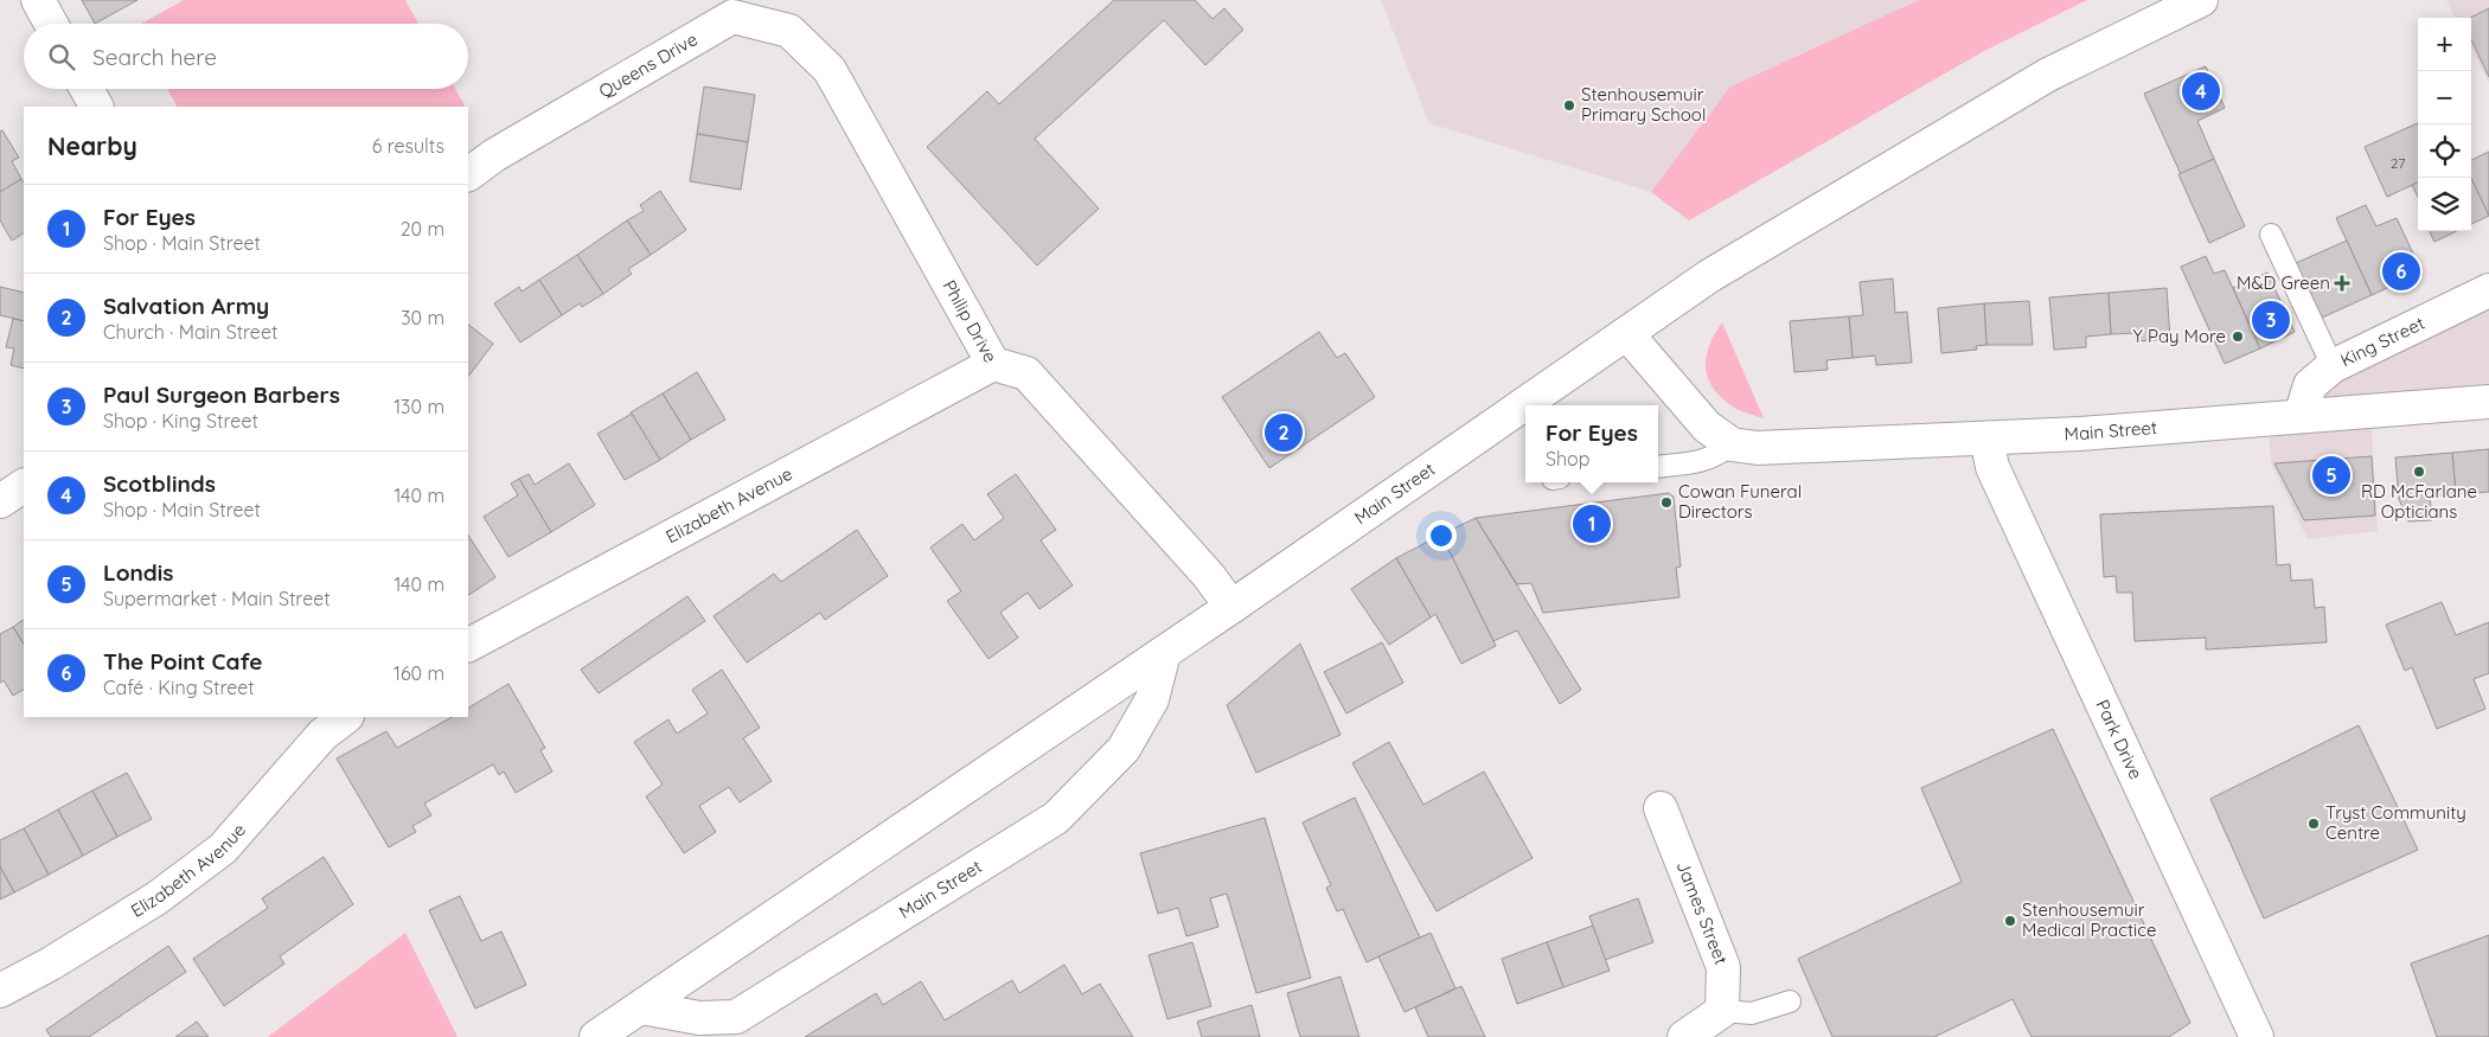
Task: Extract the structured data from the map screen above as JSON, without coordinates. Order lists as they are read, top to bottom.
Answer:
{
  "streets": {
    "street": [
      "Queens Drive",
      "Philip Drive",
      "King Street",
      "Main Street",
      "Elizabeth Avenue",
      "Park Drive",
      "James Street"
    ]
  },
  "crossings": [
    ["Queens Drive", "Philip Drive"],
    ["Philip Drive", "Main Street"],
    ["Philip Drive", "Elizabeth Avenue"],
    ["King Street", "Main Street"],
    ["Main Street", "Park Drive"]
  ],
  "places": {
    "other": [
      "Stenhousemuir Primary School",
      "Y Pay More",
      "RD McFarlane Opticians",
      "Cowan Funeral Directors",
      "Tryst Community Centre",
      "Stenhousemuir Medical Practice"
    ],
    "health": ["M&D Green"]
  },
  "house_numbers": ["27"],
  "page": {
    "map_buttons": ["+", "−"],
    "search": "Search here",
    "pins": [
      "4",
      "6",
      "3",
      "2",
      "5",
      "1"
    ],
    "heading": ["Nearby", "6 results"],
    "list": [
      {
        "mark": "1",
        "name": "For Eyes",
        "note": "Shop · Main Street",
        "value": "20 m"
      },
      {
        "mark": "2",
        "name": "Salvation Army",
        "note": "Church · Main Street",
        "value": "30 m"
      },
      {
        "mark": "3",
        "name": "Paul Surgeon Barbers",
        "note": "Shop · King Street",
        "value": "130 m"
      },
      {
        "mark": "4",
        "name": "Scotblinds",
        "note": "Shop · Main Street",
        "value": "140 m"
      },
      {
        "mark": "5",
        "name": "Londis",
        "note": "Supermarket · Main Street",
        "value": "140 m"
      },
      {
        "mark": "6",
        "name": "The Point Cafe",
        "note": "Café · King Street",
        "value": "160 m"
      }
    ],
    "popup": ["For Eyes", "Shop"]
  }
}
